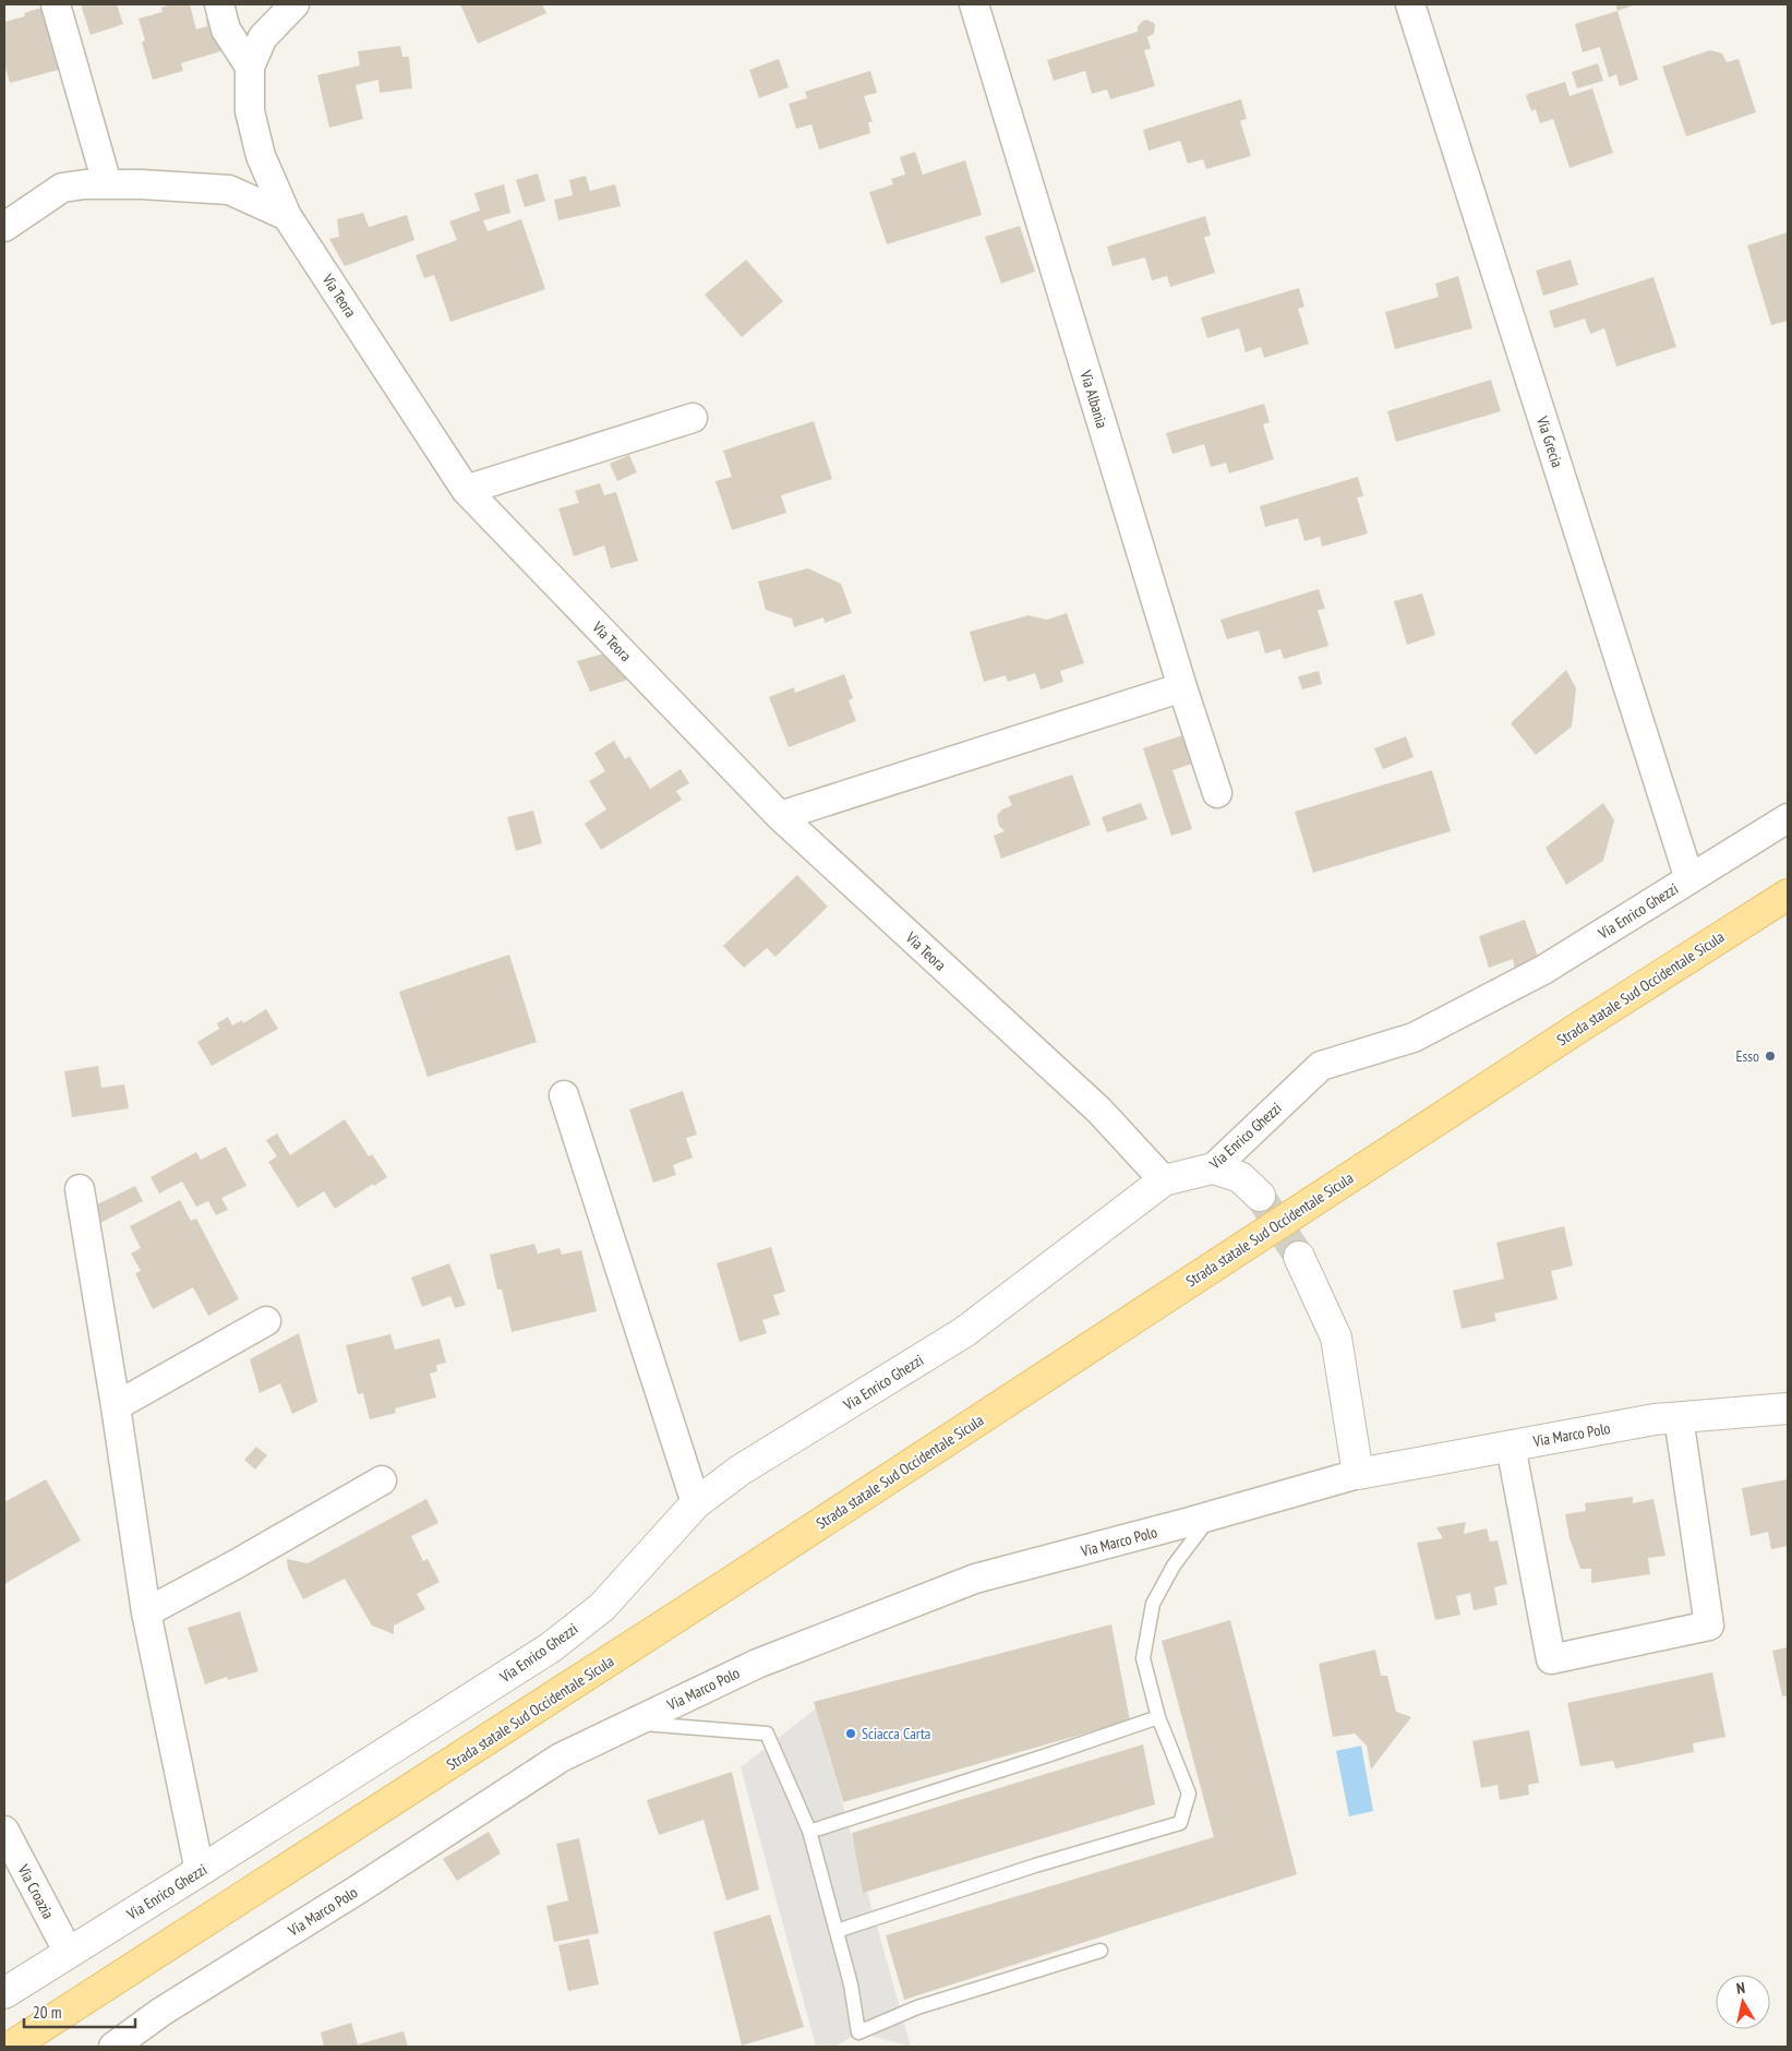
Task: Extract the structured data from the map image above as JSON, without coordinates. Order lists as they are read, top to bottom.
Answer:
{
  "streets": {
    "main road": ["Strada statale Sud Occidentale Sicula"],
    "street": [
      "Via Teora",
      "Via Albania",
      "Via Grecia",
      "Via Enrico Ghezzi",
      "Via Marco Polo",
      "Via Croazia"
    ]
  },
  "crossings": [
    ["Via Teora", "Via Enrico Ghezzi"],
    ["Via Grecia", "Via Enrico Ghezzi"],
    ["Via Enrico Ghezzi", "Via Croazia"]
  ],
  "places": ["Esso", "Sciacca Carta"],
  "scale_bar": "20 m",
  "north": "top"
}
